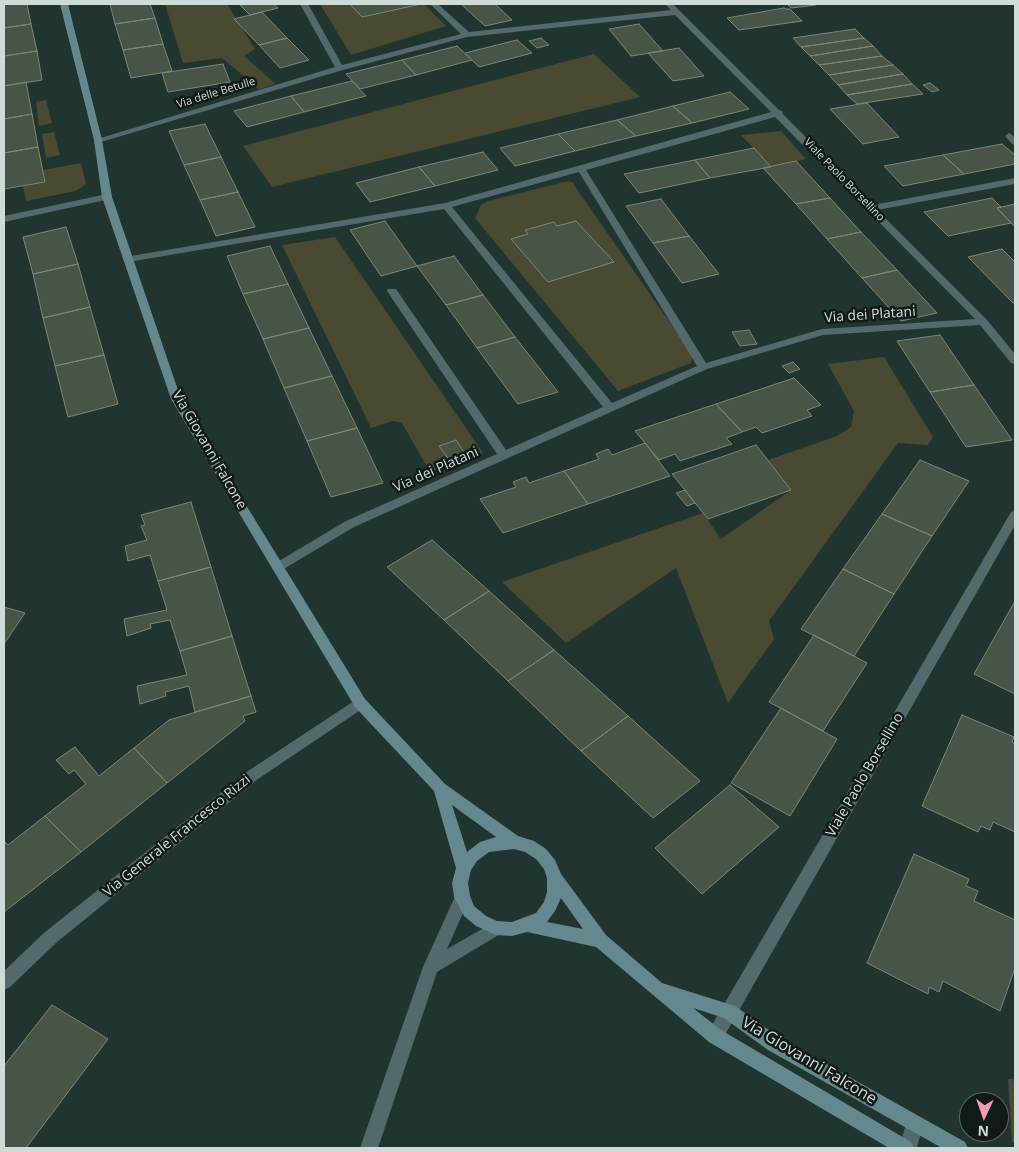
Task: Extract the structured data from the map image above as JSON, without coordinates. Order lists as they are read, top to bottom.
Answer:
{
  "streets": {
    "street": [
      "Via delle Betulle",
      "Viale Paolo Borsellino",
      "Via dei Platani",
      "Via Giovanni Falcone",
      "Via Generale Francesco Rizzi"
    ]
  },
  "crossings": [
    ["Via delle Betulle", "Viale Paolo Borsellino"],
    ["Via delle Betulle", "Via Giovanni Falcone"],
    ["Viale Paolo Borsellino", "Via dei Platani"],
    ["Viale Paolo Borsellino", "Via Giovanni Falcone"],
    ["Via dei Platani", "Via Giovanni Falcone"],
    ["Via Giovanni Falcone", "Via Generale Francesco Rizzi"]
  ],
  "north": "bottom"
}
